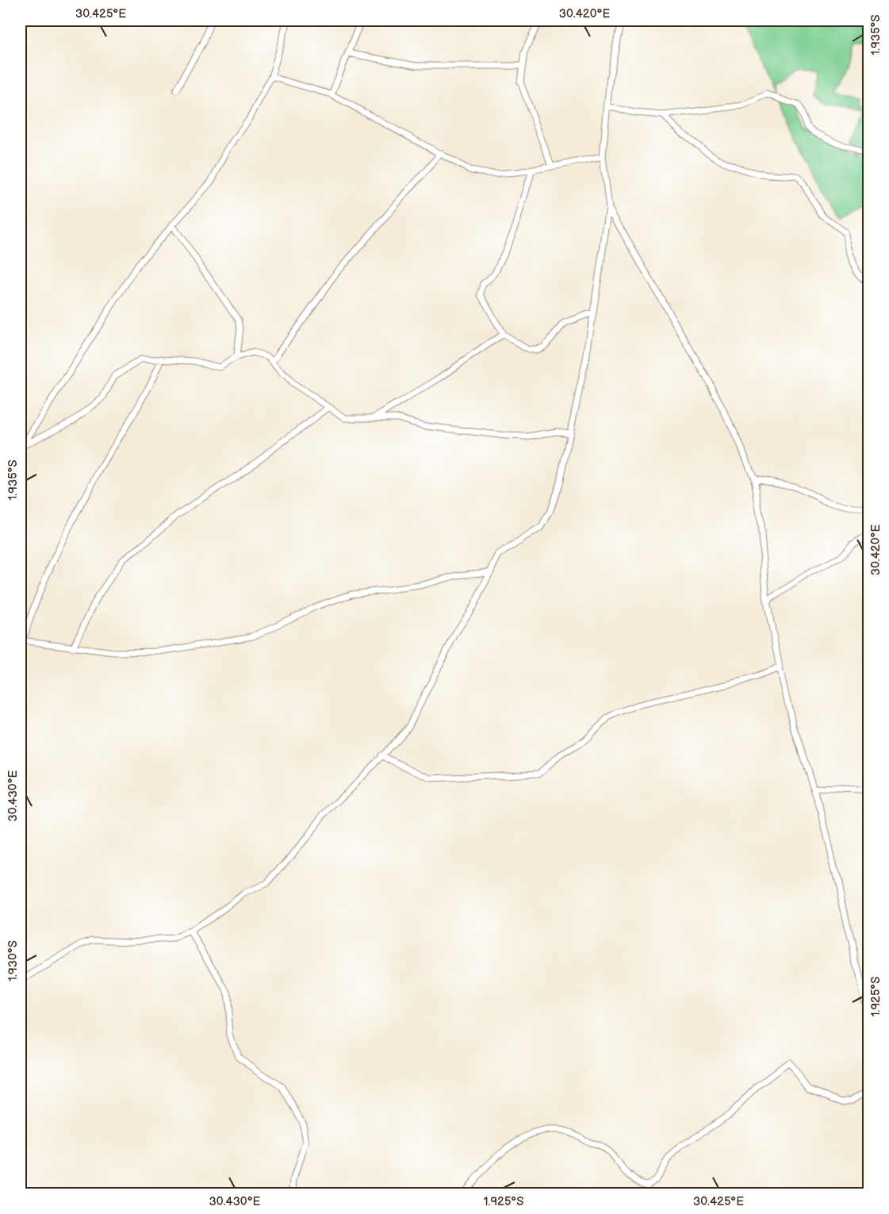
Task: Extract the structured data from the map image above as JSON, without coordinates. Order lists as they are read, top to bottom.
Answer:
{
  "coordinates": [
    "30.425°E",
    "30.420°E",
    "1.935°S",
    "30.430°E",
    "1.930°S",
    "1.925°S"
  ]
}
